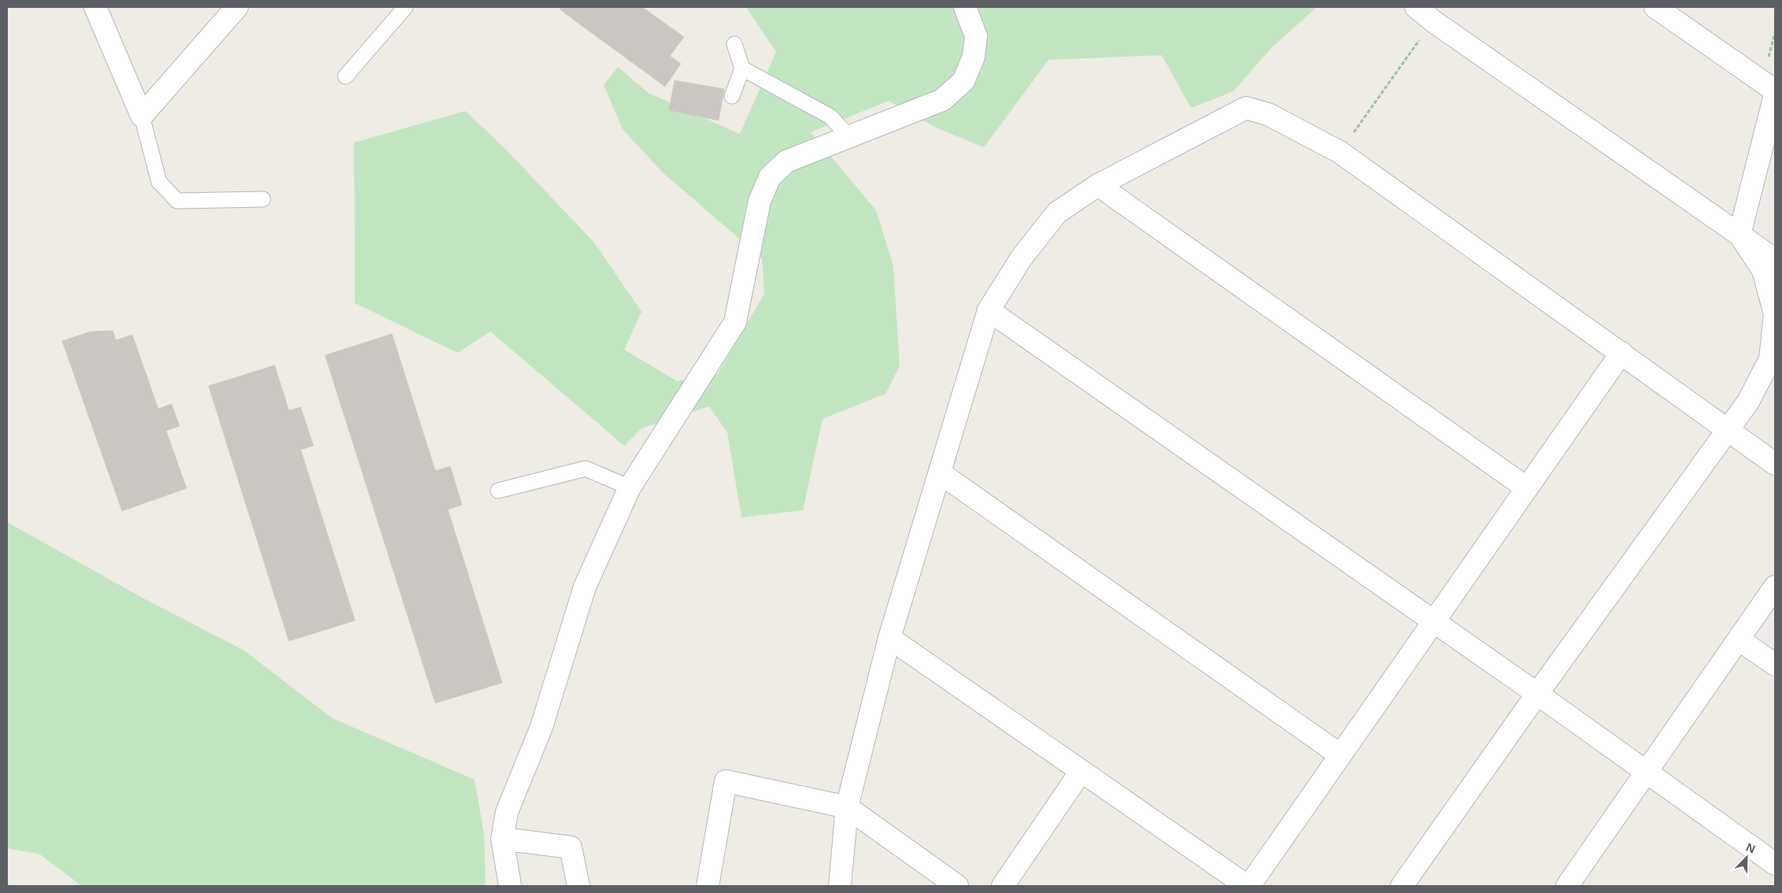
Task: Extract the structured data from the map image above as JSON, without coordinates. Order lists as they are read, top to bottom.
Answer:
{
  "north": "top right"
}
